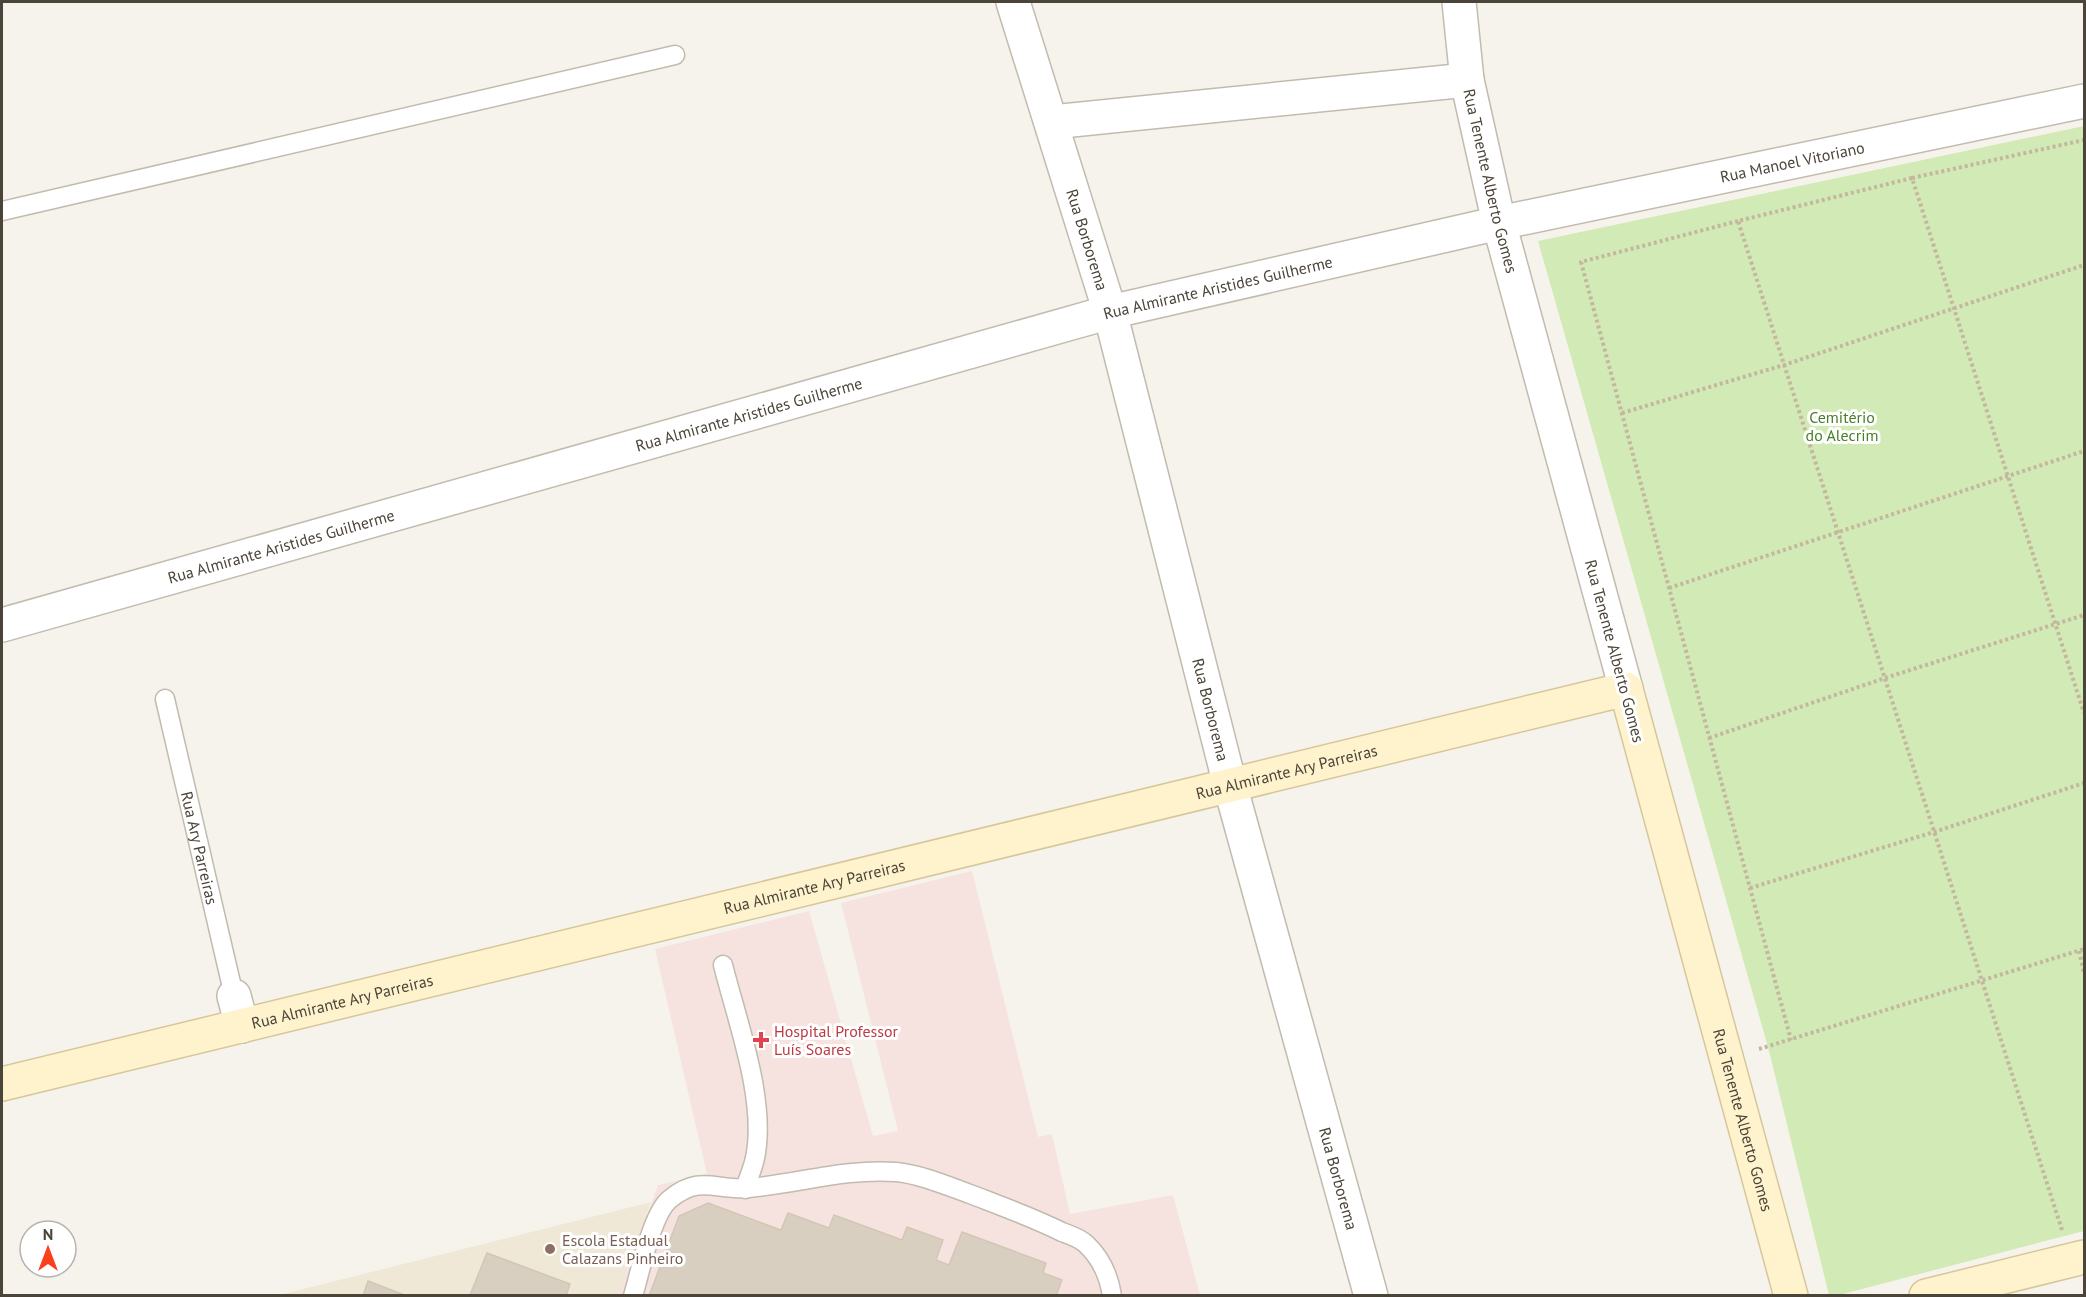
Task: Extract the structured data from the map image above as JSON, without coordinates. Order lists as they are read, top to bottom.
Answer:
{
  "streets": {
    "main road": ["Rua Tenente Alberto Gomes", "Rua Almirante Ary Parreiras"],
    "street": ["Rua Manoel Vitoriano", "Rua Borborema", "Rua Almirante Aristides Guilherme"],
    "lane": ["Rua Ary Parreiras"]
  },
  "crossings": [
    ["Rua Manoel Vitoriano", "Rua Tenente Alberto Gomes"],
    ["Rua Manoel Vitoriano", "Rua Almirante Aristides Guilherme"],
    ["Rua Tenente Alberto Gomes", "Rua Almirante Aristides Guilherme"],
    ["Rua Tenente Alberto Gomes", "Rua Almirante Ary Parreiras"],
    ["Rua Borborema", "Rua Almirante Aristides Guilherme"],
    ["Rua Borborema", "Rua Almirante Ary Parreiras"],
    ["Rua Almirante Ary Parreiras", "Rua Ary Parreiras"]
  ],
  "parks": ["Cemitério do Alecrim"],
  "places": {
    "health": ["Hospital Professor Luís Soares"],
    "other": ["Escola Estadual Calazans Pinheiro"]
  },
  "north": "top"
}
